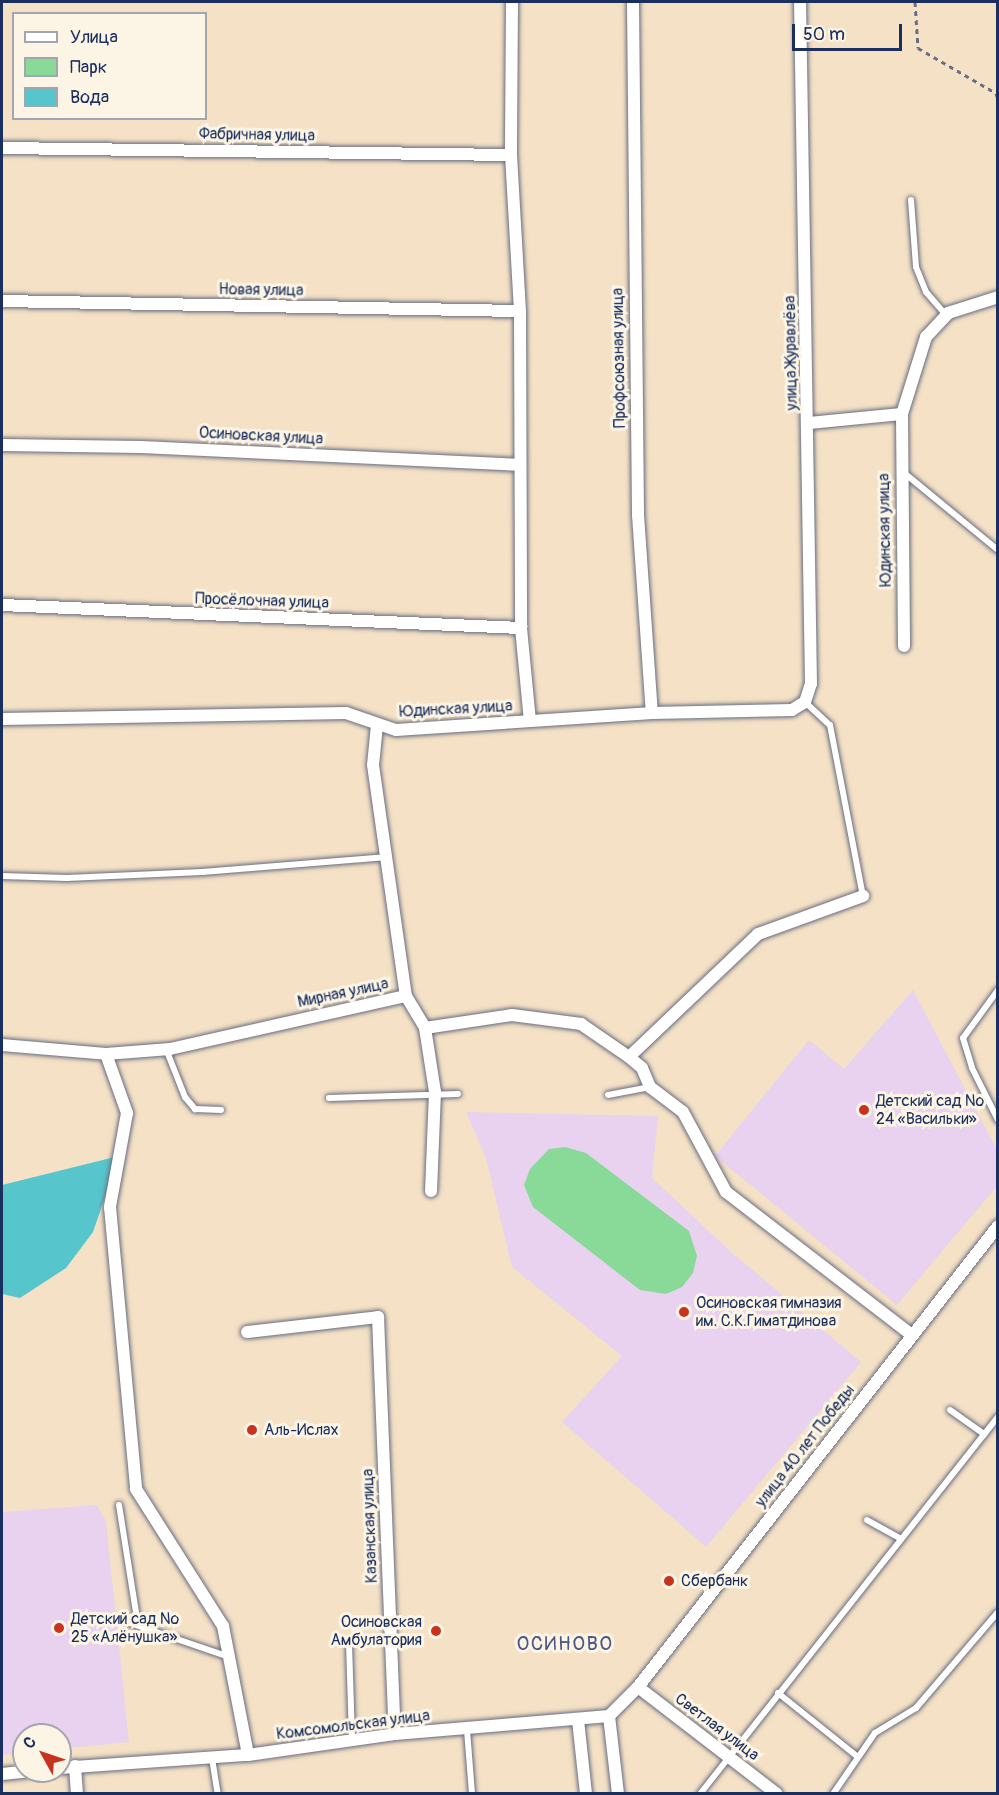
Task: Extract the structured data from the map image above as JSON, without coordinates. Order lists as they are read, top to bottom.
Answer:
{
  "streets": {
    "street": [
      "Фабричная улица",
      "Новая улица",
      "улица Журавлёва",
      "Профсоюзная улица",
      "Осиновская улица",
      "Юдинская улица",
      "Просёлочная улица",
      "Мирная улица",
      "улица 40 лет Победы",
      "Казанская улица",
      "Комсомольская улица",
      "Светлая улица"
    ]
  },
  "crossings": [
    ["улица Журавлёва", "Юдинская улица"],
    ["Профсоюзная улица", "Юдинская улица"],
    ["улица 40 лет Победы", "Светлая улица"],
    ["Казанская улица", "Комсомольская улица"]
  ],
  "districts": ["ОСИНОВО"],
  "places": [
    "Детский сад № 24 «Васильки»",
    "Осиновская гимназия им. С.К.Гиматдинова",
    "Аль-Ислах",
    "Сбербанк",
    "Детский сад № 25 «Алёнушка»",
    "Осиновская Амбулатория"
  ],
  "legend": ["Улица", "Парк", "Вода"],
  "scale_bar": "50 m",
  "north": "top left"
}
